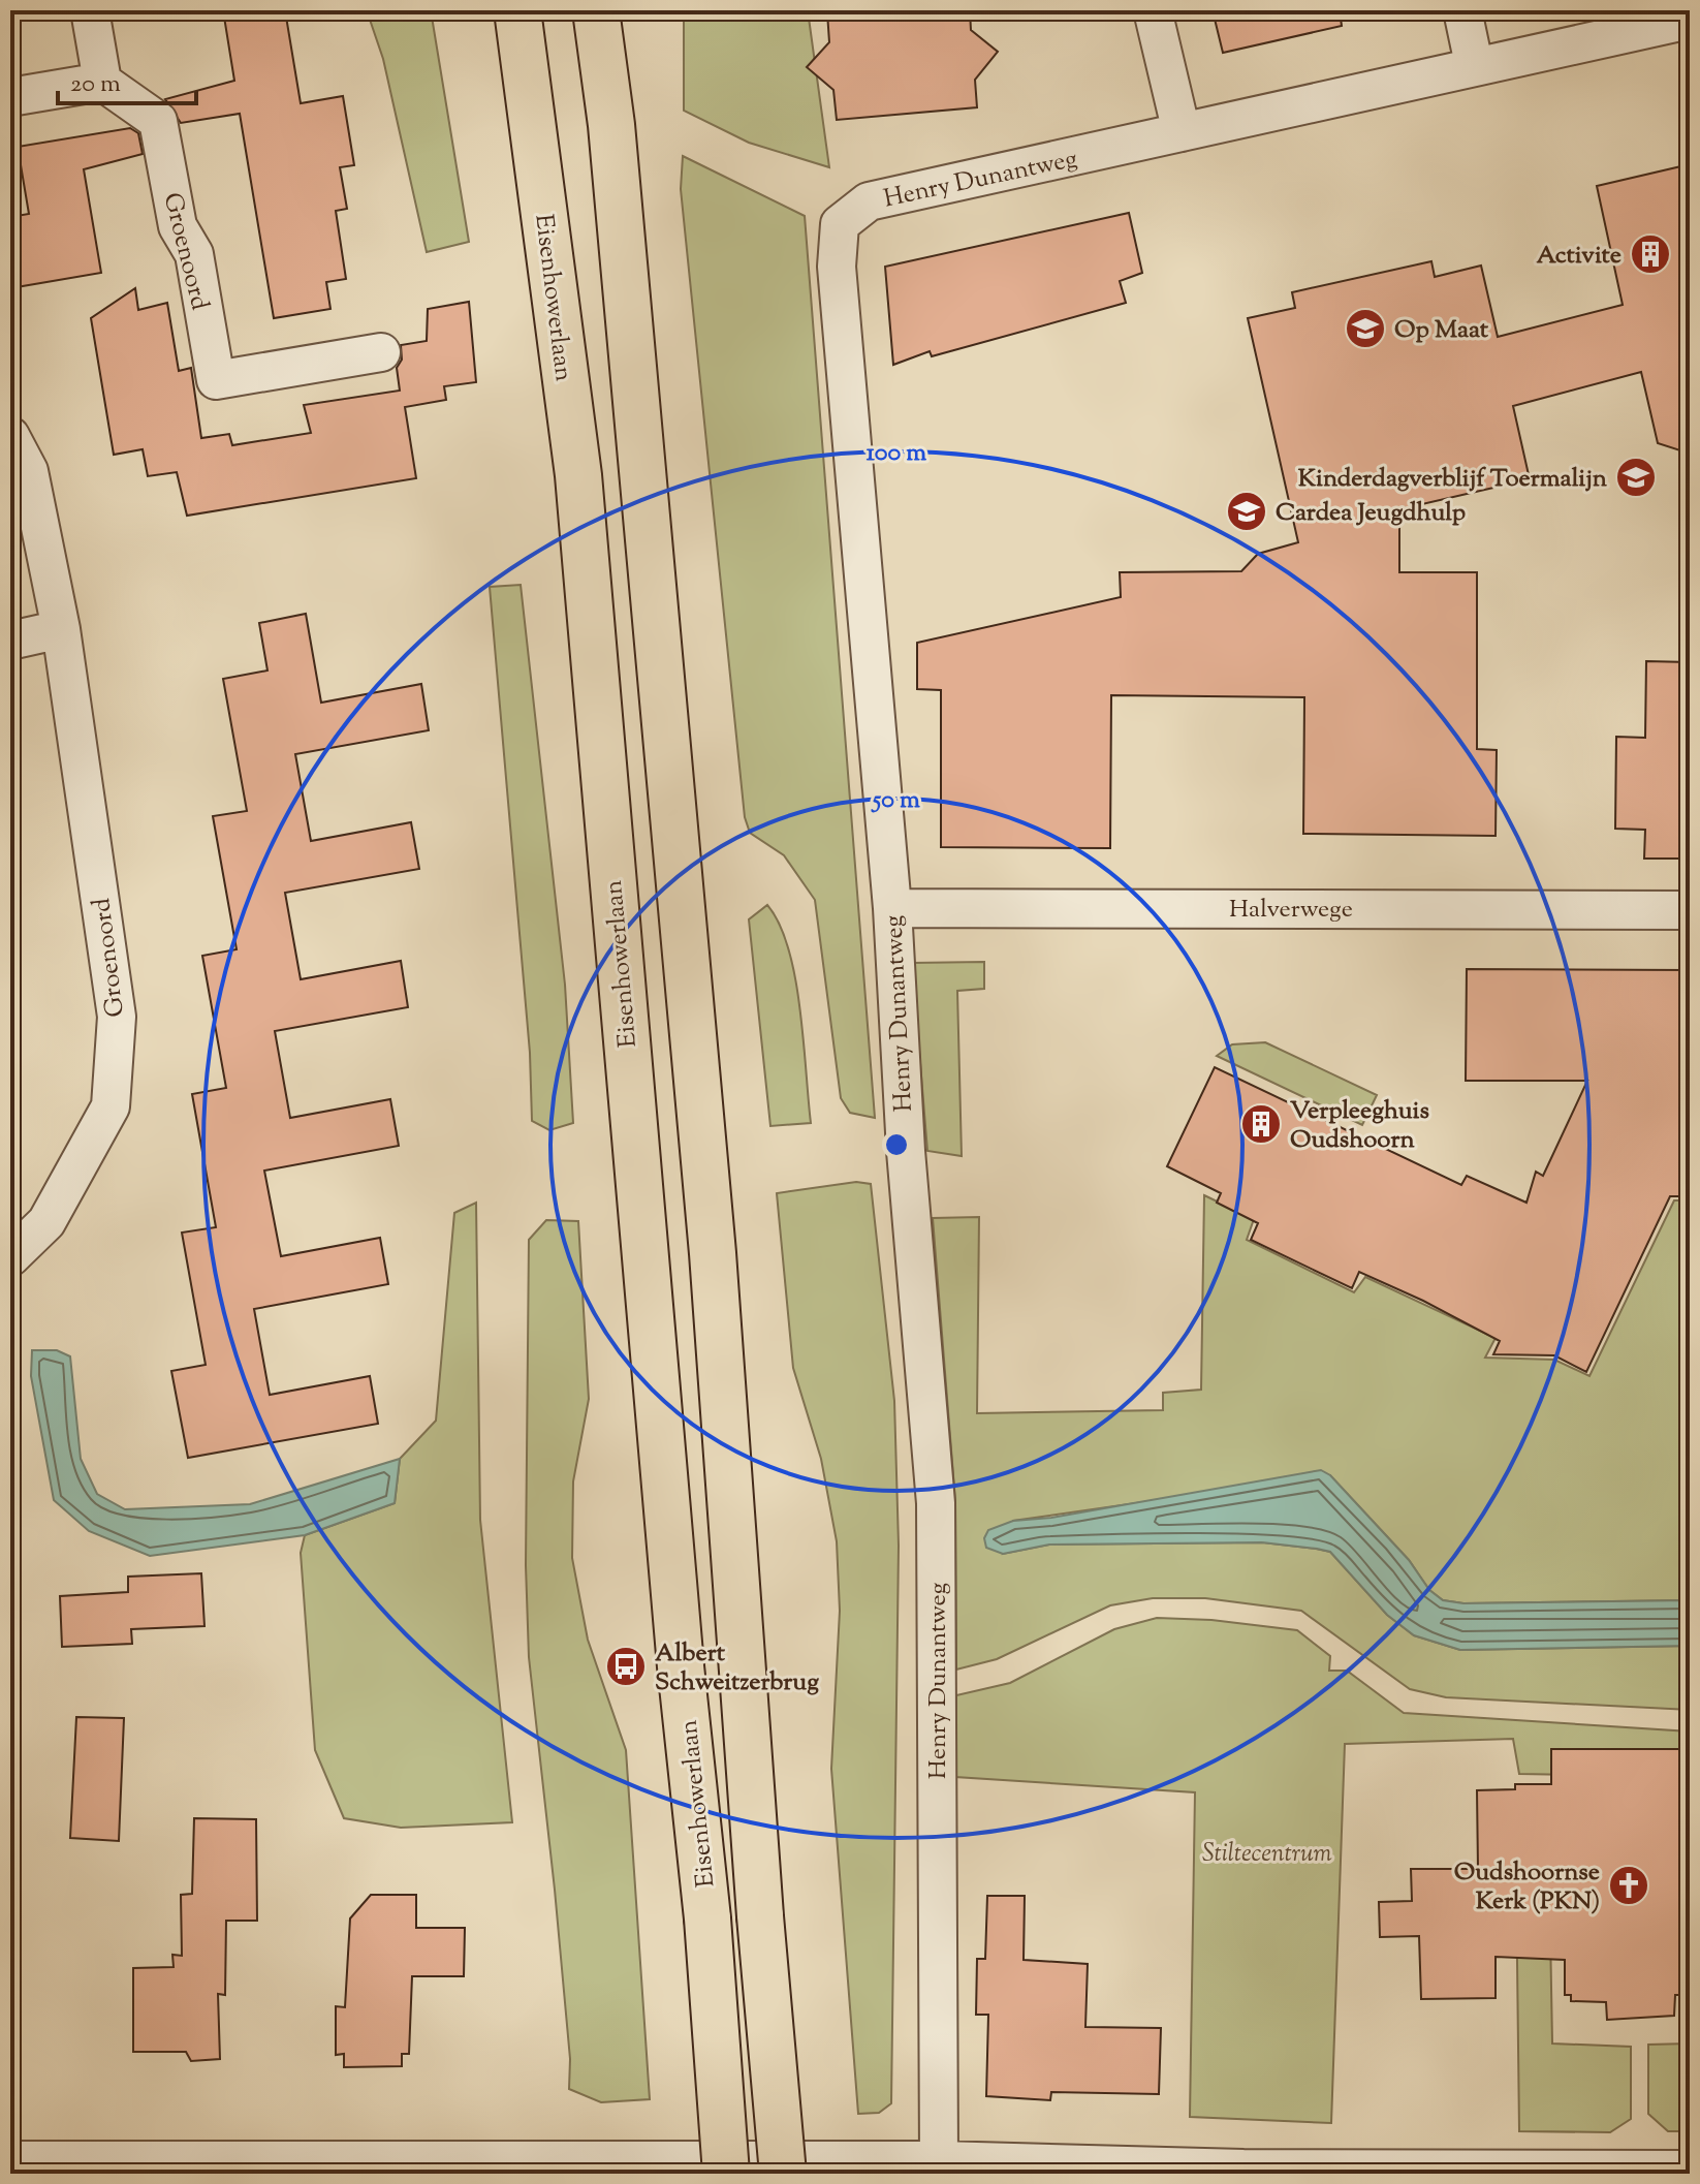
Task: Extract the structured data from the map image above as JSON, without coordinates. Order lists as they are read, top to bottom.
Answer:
{
  "streets": {
    "main road": ["Eisenhowerlaan"],
    "street": ["Henry Dunantweg", "Groenoord", "Halverwege"]
  },
  "crossings": [
    ["Henry Dunantweg", "Halverwege"]
  ],
  "parks": ["Stiltecentrum"],
  "places": {
    "building": ["Activite", "Verpleeghuis Oudshoorn"],
    "school or university": ["Op Maat", "Kinderdagverblijf Toermalijn", "Cardea Jeugdhulp"],
    "bus stop": ["Albert Schweitzerbrug"],
    "church": ["Oudshoornse Kerk (PKN)"]
  },
  "scale_bar": "20 m",
  "rings": ["100 m", "50 m"]
}
